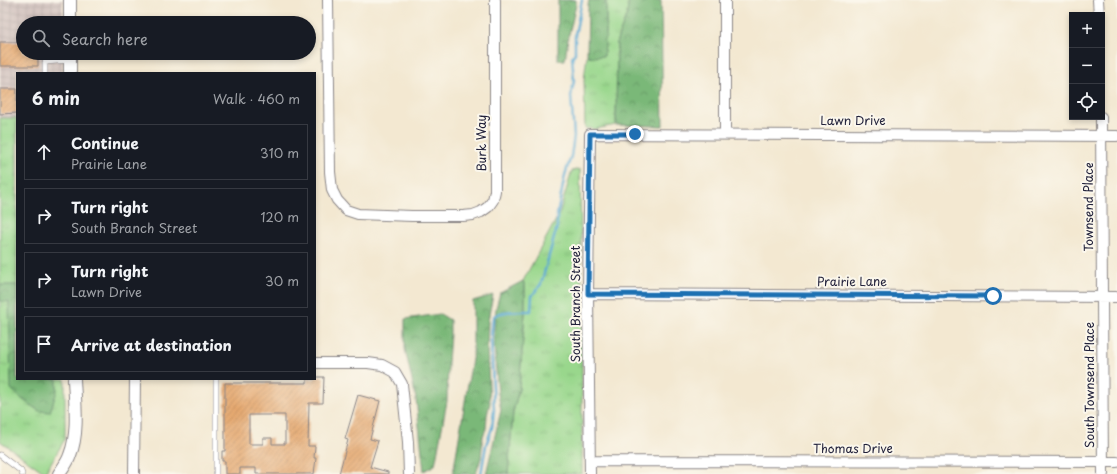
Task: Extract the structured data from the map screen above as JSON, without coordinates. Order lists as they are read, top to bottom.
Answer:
{
  "streets": {
    "street": [
      "Lawn Drive",
      "Burk Way",
      "Townsend Place",
      "Prairie Lane",
      "South Branch Street",
      "South Townsend Place",
      "Thomas Drive"
    ]
  },
  "crossings": [
    ["Lawn Drive", "Townsend Place"],
    ["Lawn Drive", "South Branch Street"],
    ["Townsend Place", "Prairie Lane"],
    ["Townsend Place", "South Townsend Place"],
    ["Prairie Lane", "South Branch Street"],
    ["Prairie Lane", "South Townsend Place"],
    ["South Branch Street", "Thomas Drive"],
    ["South Townsend Place", "Thomas Drive"]
  ],
  "page": {
    "map_buttons": ["+", "−"],
    "search": "Search here",
    "heading": ["6 min", "Walk · 460 m"],
    "list": [
      ["Continue", "Prairie Lane", "310 m"],
      ["Turn right", "South Branch Street", "120 m"],
      ["Turn right", "Lawn Drive", "30 m"],
      "Arrive at destination"
    ]
  }
}
